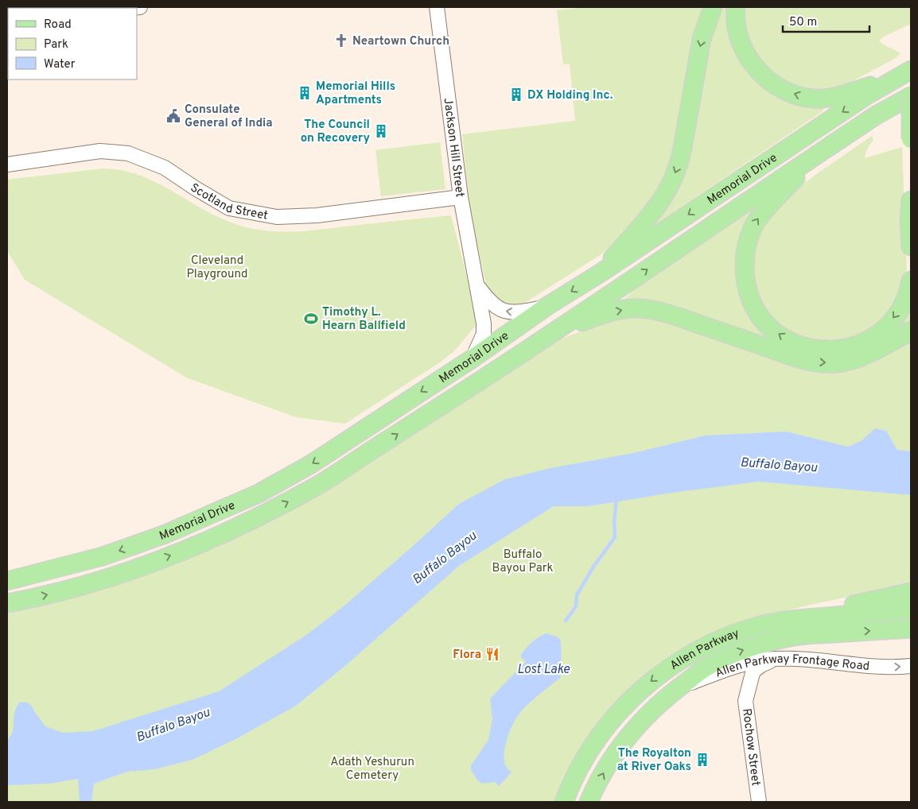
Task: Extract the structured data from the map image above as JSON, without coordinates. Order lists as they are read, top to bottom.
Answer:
{
  "streets": {
    "main road": ["Memorial Drive", "Allen Parkway"],
    "street": [
      "Jackson Hill Street",
      "Scotland Street",
      "Allen Parkway Frontage Road",
      "Rochow Street"
    ]
  },
  "crossings": [
    ["Jackson Hill Street", "Memorial Drive"],
    ["Jackson Hill Street", "Scotland Street"],
    ["Allen Parkway", "Allen Parkway Frontage Road"],
    ["Allen Parkway Frontage Road", "Rochow Street"]
  ],
  "one_way": ["Allen Parkway Frontage Road"],
  "water": ["Buffalo Bayou", "Lost Lake"],
  "parks": ["Cleveland Playground", "Buffalo Bayou Park", "Adath Yeshurun Cemetery"],
  "places": {
    "church": ["Neartown Church"],
    "building": [
      "Memorial Hills Apartments",
      "DX Holding Inc.",
      "The Council on Recovery",
      "The Royalton at River Oaks"
    ],
    "public building": ["Consulate General of India"],
    "sports": ["Timothy L. Hearn Ballfield"],
    "restaurant": ["Flora"]
  },
  "legend": ["Road", "Park", "Water"],
  "scale_bar": "50 m"
}
